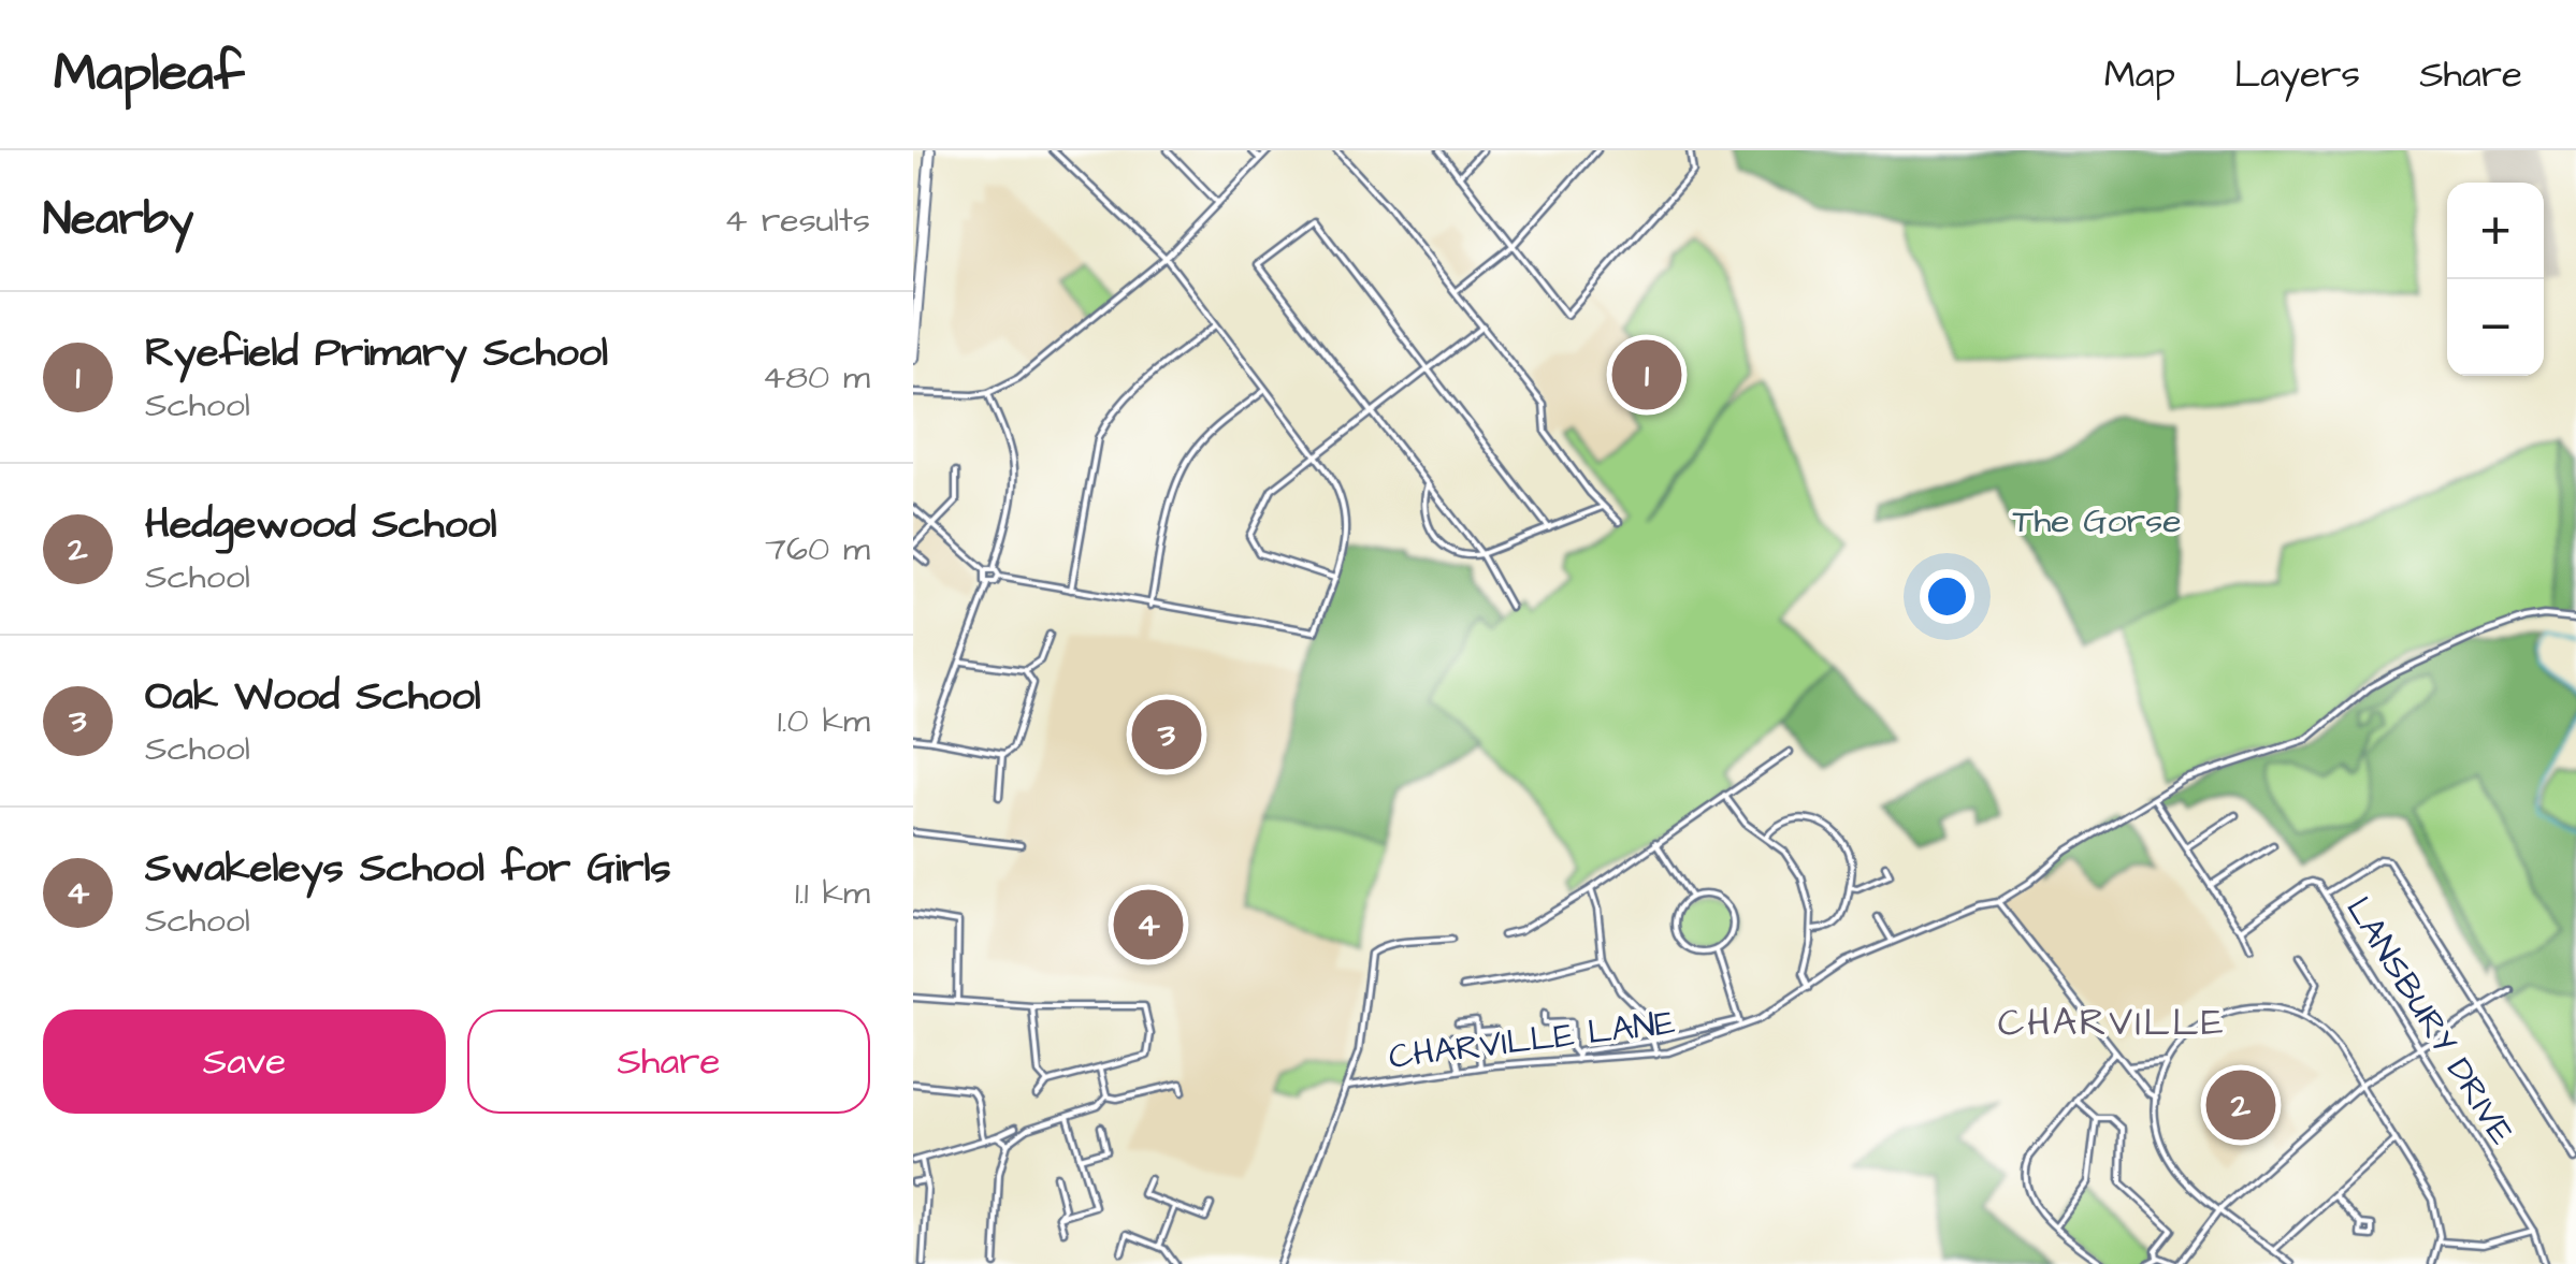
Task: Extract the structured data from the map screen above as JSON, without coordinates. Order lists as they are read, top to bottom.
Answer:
{
  "streets": {
    "street": ["LANSBURY DRIVE", "CHARVILLE LANE"]
  },
  "districts": ["CHARVILLE"],
  "parks": ["The Gorse"],
  "page": {
    "header": "Mapleaf",
    "nav": ["Map", "Layers", "Share"],
    "heading": ["Nearby", "4 results"],
    "map_buttons": ["+", "−"],
    "list": [
      {
        "mark": "1",
        "name": "Ryefield Primary School",
        "note": "School",
        "value": "480 m"
      },
      {
        "mark": "2",
        "name": "Hedgewood School",
        "note": "School",
        "value": "760 m"
      },
      {
        "mark": "3",
        "name": "Oak Wood School",
        "note": "School",
        "value": "1.0 km"
      },
      {
        "mark": "4",
        "name": "Swakeleys School for Girls",
        "note": "School",
        "value": "1.1 km"
      }
    ],
    "pins": [
      "1",
      "3",
      "4",
      "2"
    ],
    "buttons": ["Save", "Share"]
  }
}
